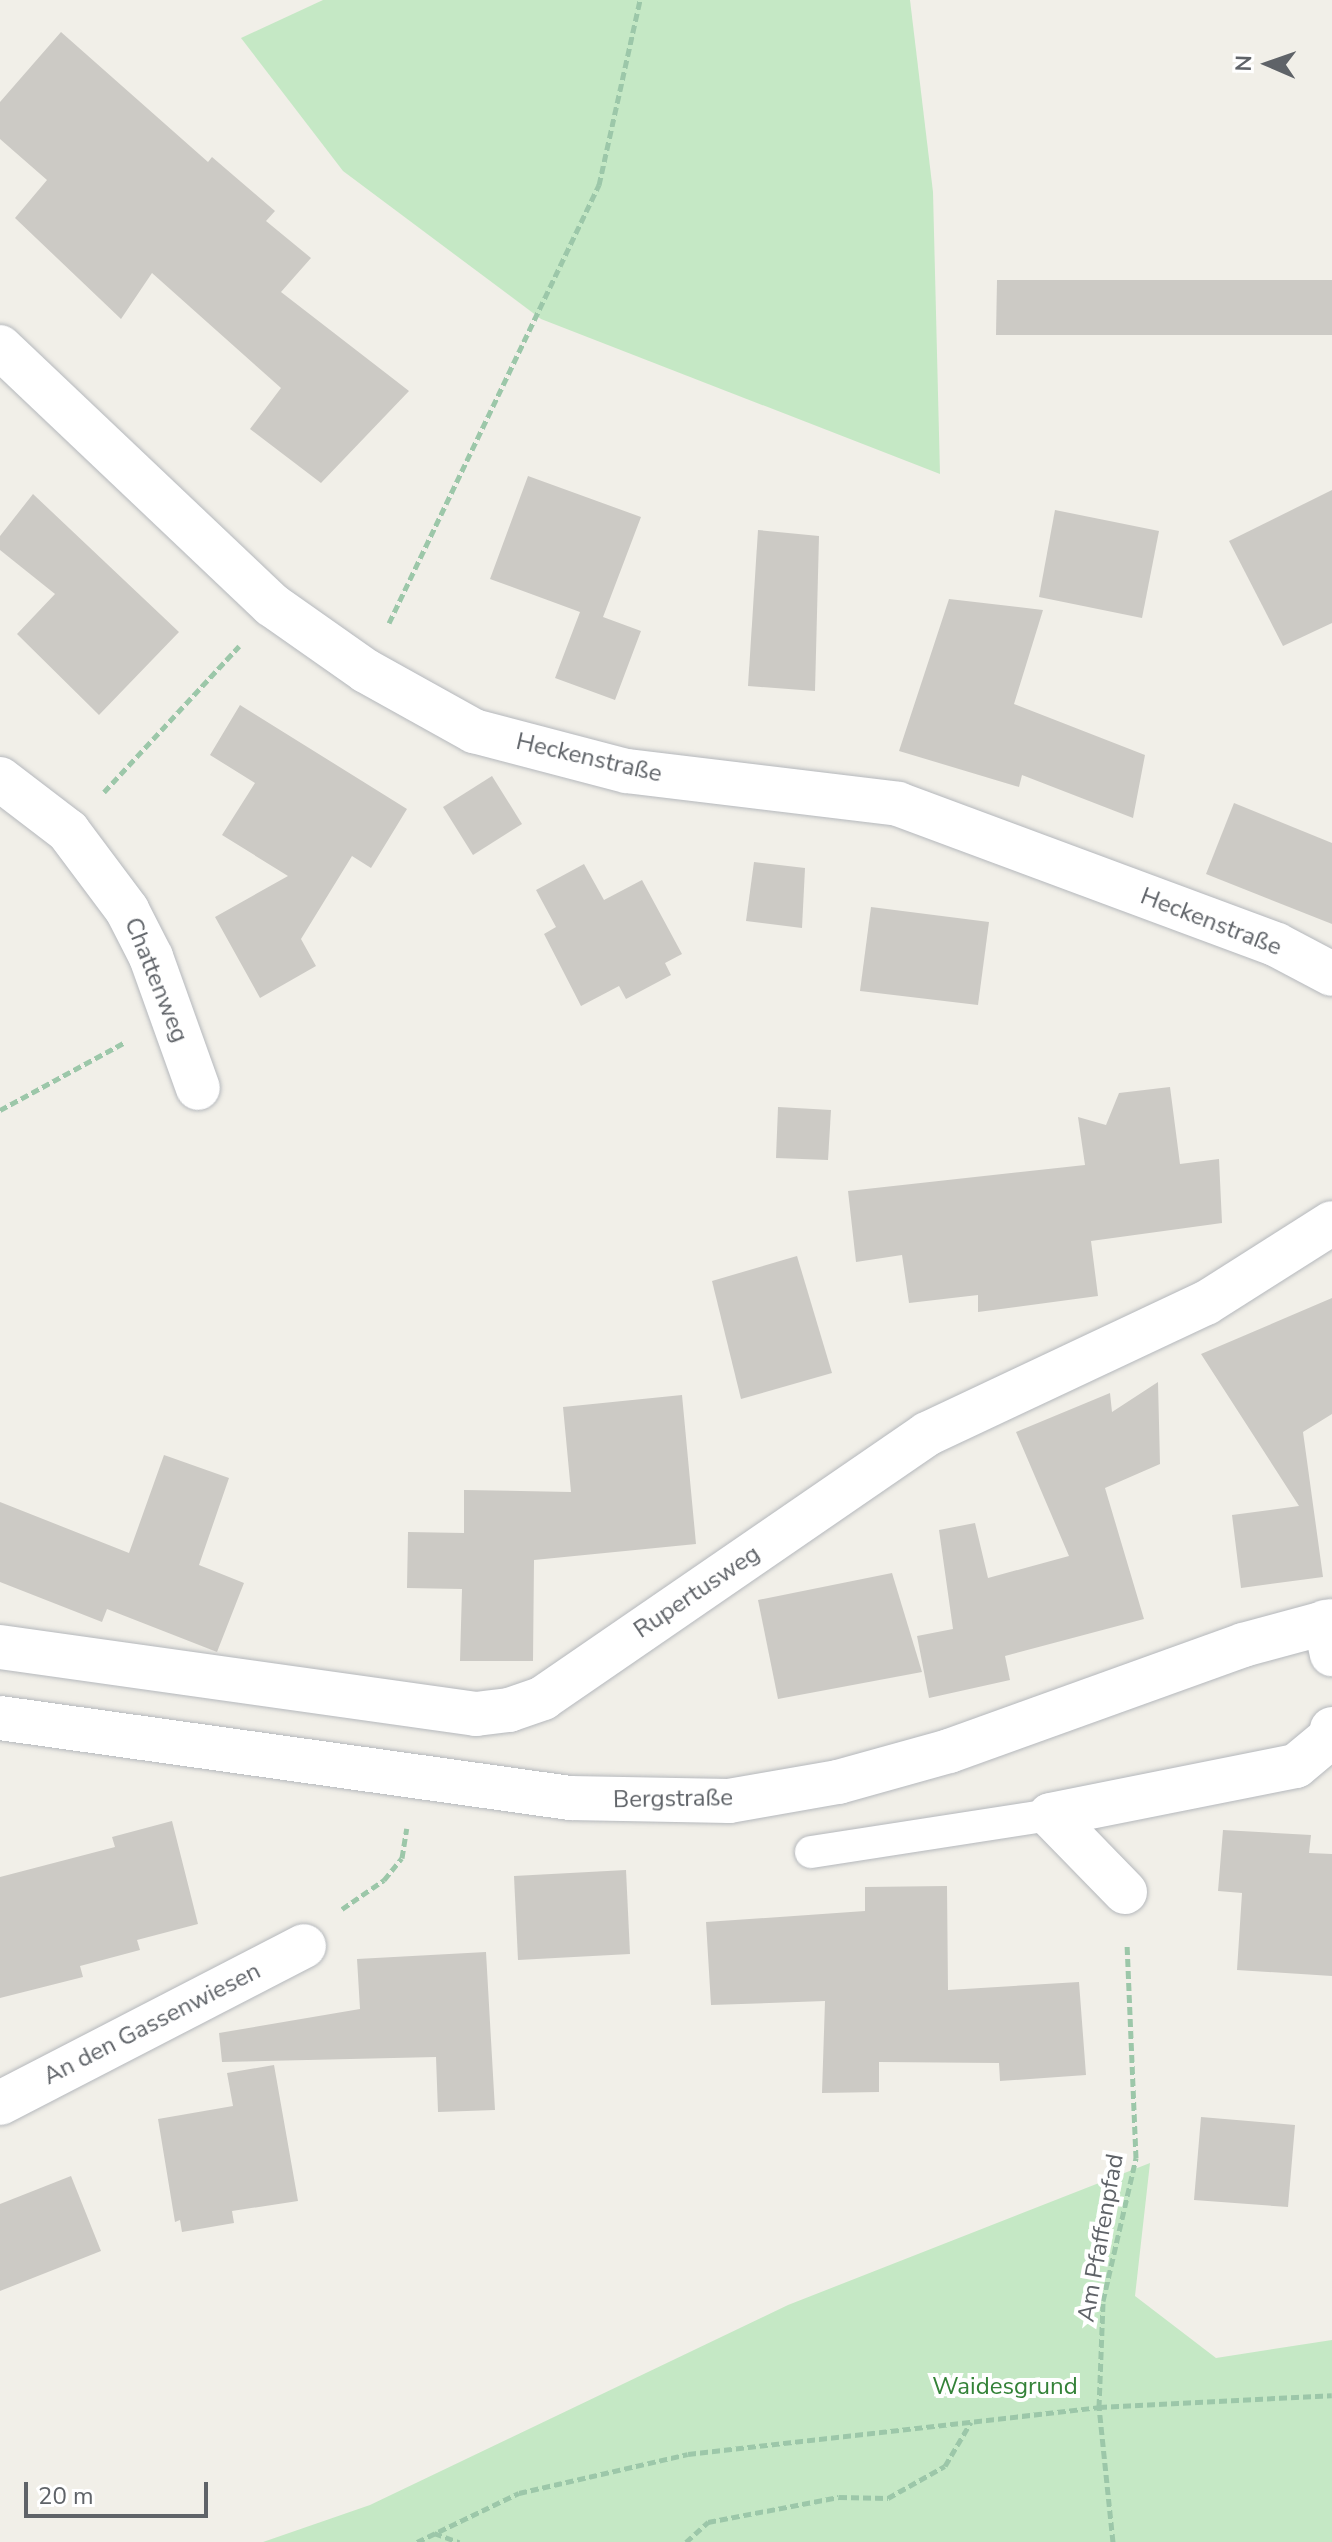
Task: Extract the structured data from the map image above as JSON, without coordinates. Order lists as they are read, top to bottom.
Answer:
{
  "streets": {
    "street": [
      "Heckenstraße",
      "Chattenweg",
      "Rupertusweg",
      "Bergstraße",
      "An den Gassenwiesen"
    ],
    "path": ["Am Pfaffenpfad"]
  },
  "parks": ["Waidesgrund"],
  "scale_bar": "20 m",
  "north": "left"
}
